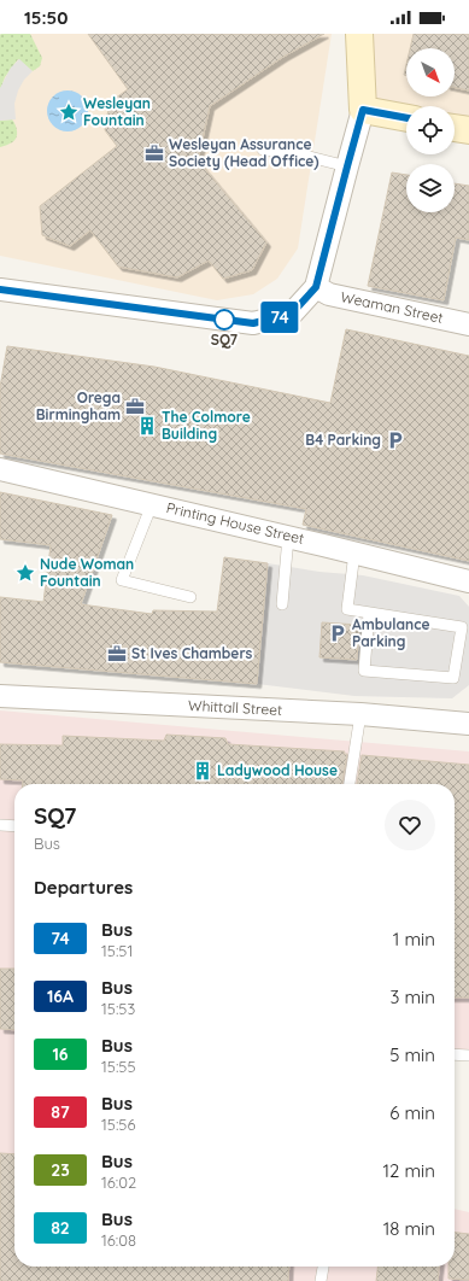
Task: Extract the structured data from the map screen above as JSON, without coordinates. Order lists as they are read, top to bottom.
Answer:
{
  "streets": {
    "street": ["Weaman Street", "Printing House Street", "Whittall Street"]
  },
  "places": {
    "place": ["Wesleyan Fountain", "Nude Woman Fountain"],
    "office": ["Wesleyan Assurance Society (Head Office)", "Orega Birmingham", "St Ives Chambers"],
    "other": ["SQ7"],
    "building": ["The Colmore Building", "Ladywood House"],
    "parking": ["B4 Parking", "Ambulance Parking"]
  },
  "lines": ["bus line 74"],
  "north": "bottom right",
  "page": {
    "status": "15:50",
    "on_map": "74",
    "heading": [
      ["SQ7", "Bus"],
      "Departures"
    ],
    "list": [
      {
        "mark": "74",
        "name": "Bus",
        "note": "15:51",
        "value": "1 min"
      },
      {
        "mark": "16A",
        "name": "Bus",
        "note": "15:53",
        "value": "3 min"
      },
      {
        "mark": "16",
        "name": "Bus",
        "note": "15:55",
        "value": "5 min"
      },
      {
        "mark": "87",
        "name": "Bus",
        "note": "15:56",
        "value": "6 min"
      },
      {
        "mark": "23",
        "name": "Bus",
        "note": "16:02",
        "value": "12 min"
      },
      {
        "mark": "82",
        "name": "Bus",
        "note": "16:08",
        "value": "18 min"
      }
    ]
  }
}
